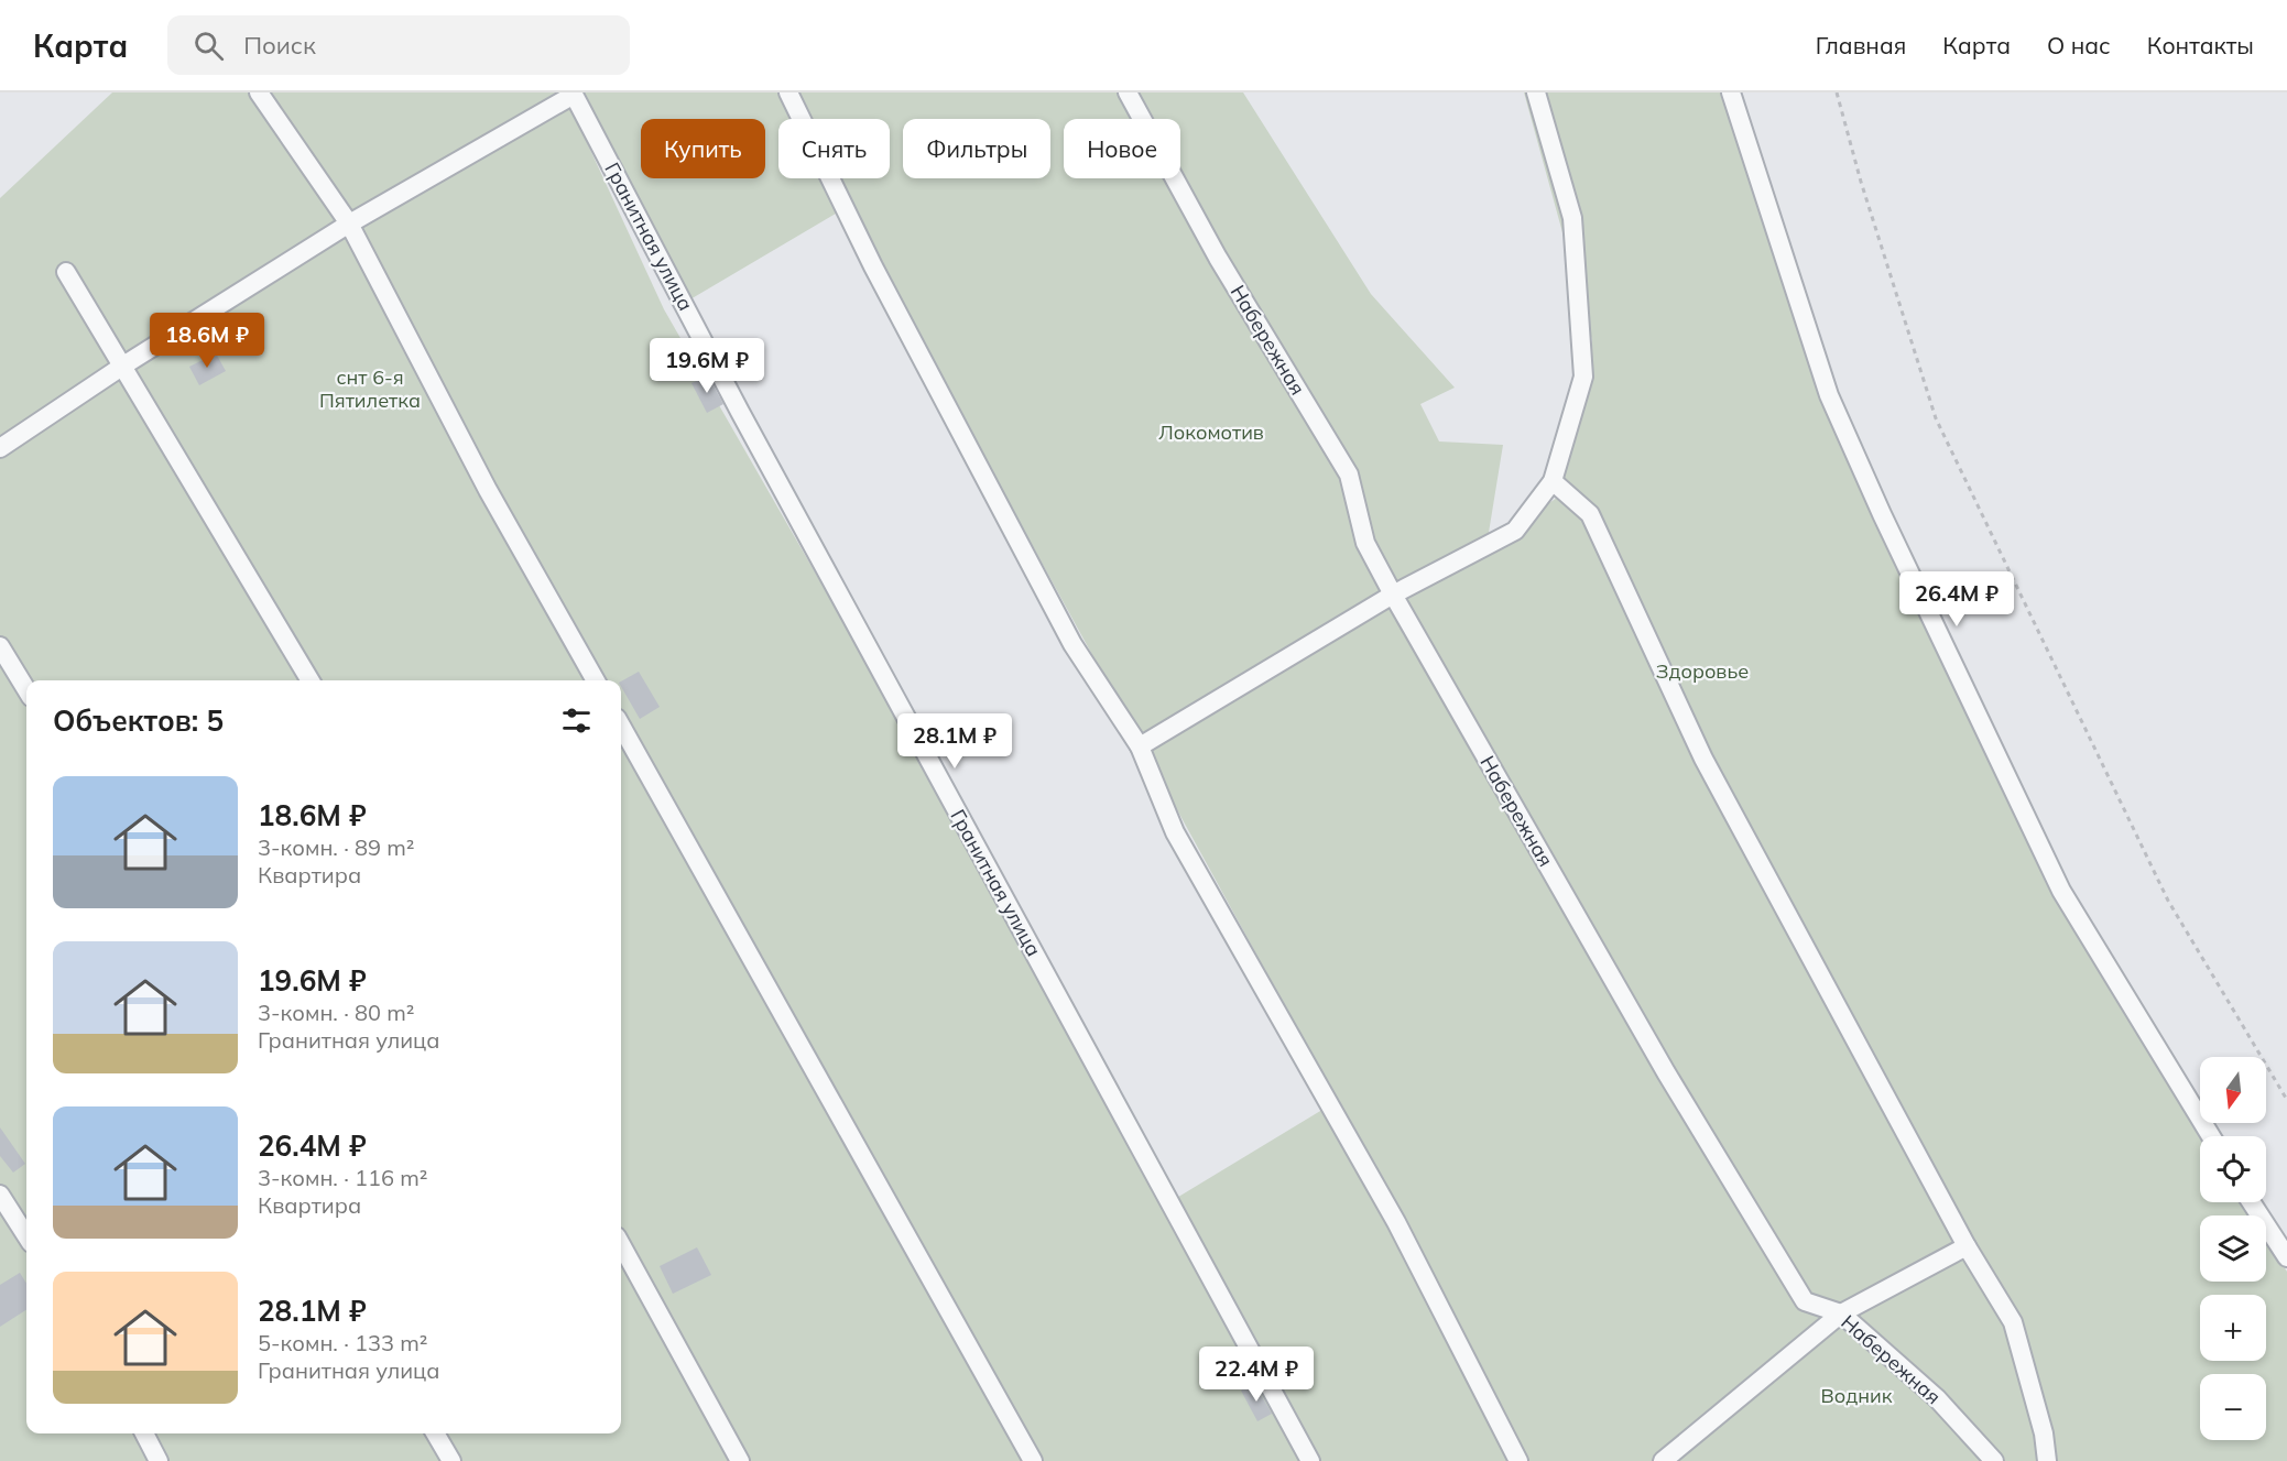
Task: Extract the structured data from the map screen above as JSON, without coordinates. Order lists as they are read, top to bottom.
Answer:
{
  "streets": {
    "street": ["Гранитная улица", "Набережная"]
  },
  "parks": [
    "снт 6-я Пятилетка",
    "Локомотив",
    "Здоровье",
    "Водник"
  ],
  "north": "bottom",
  "page": {
    "header": "Карта",
    "search": "Поиск",
    "nav": [
      "Главная",
      "Карта",
      "О нас",
      "Контакты"
    ],
    "chip": [
      "Купить",
      "Снять",
      "Фильтры",
      "Новое"
    ],
    "price": [
      "18.6M ₽",
      "19.6M ₽",
      "26.4M ₽",
      "28.1M ₽",
      "22.4M ₽"
    ],
    "heading": "Объектов: 5",
    "list": [
      {
        "name": "18.6M ₽",
        "note": "3-комн. · 89 m² · Квартира"
      },
      {
        "name": "19.6M ₽",
        "note": "3-комн. · 80 m² · Гранитная улица"
      },
      {
        "name": "26.4M ₽",
        "note": "3-комн. · 116 m² · Квартира"
      },
      {
        "name": "28.1M ₽",
        "note": "5-комн. · 133 m² · Гранитная улица"
      }
    ],
    "map_buttons": ["+", "−"]
  }
}
